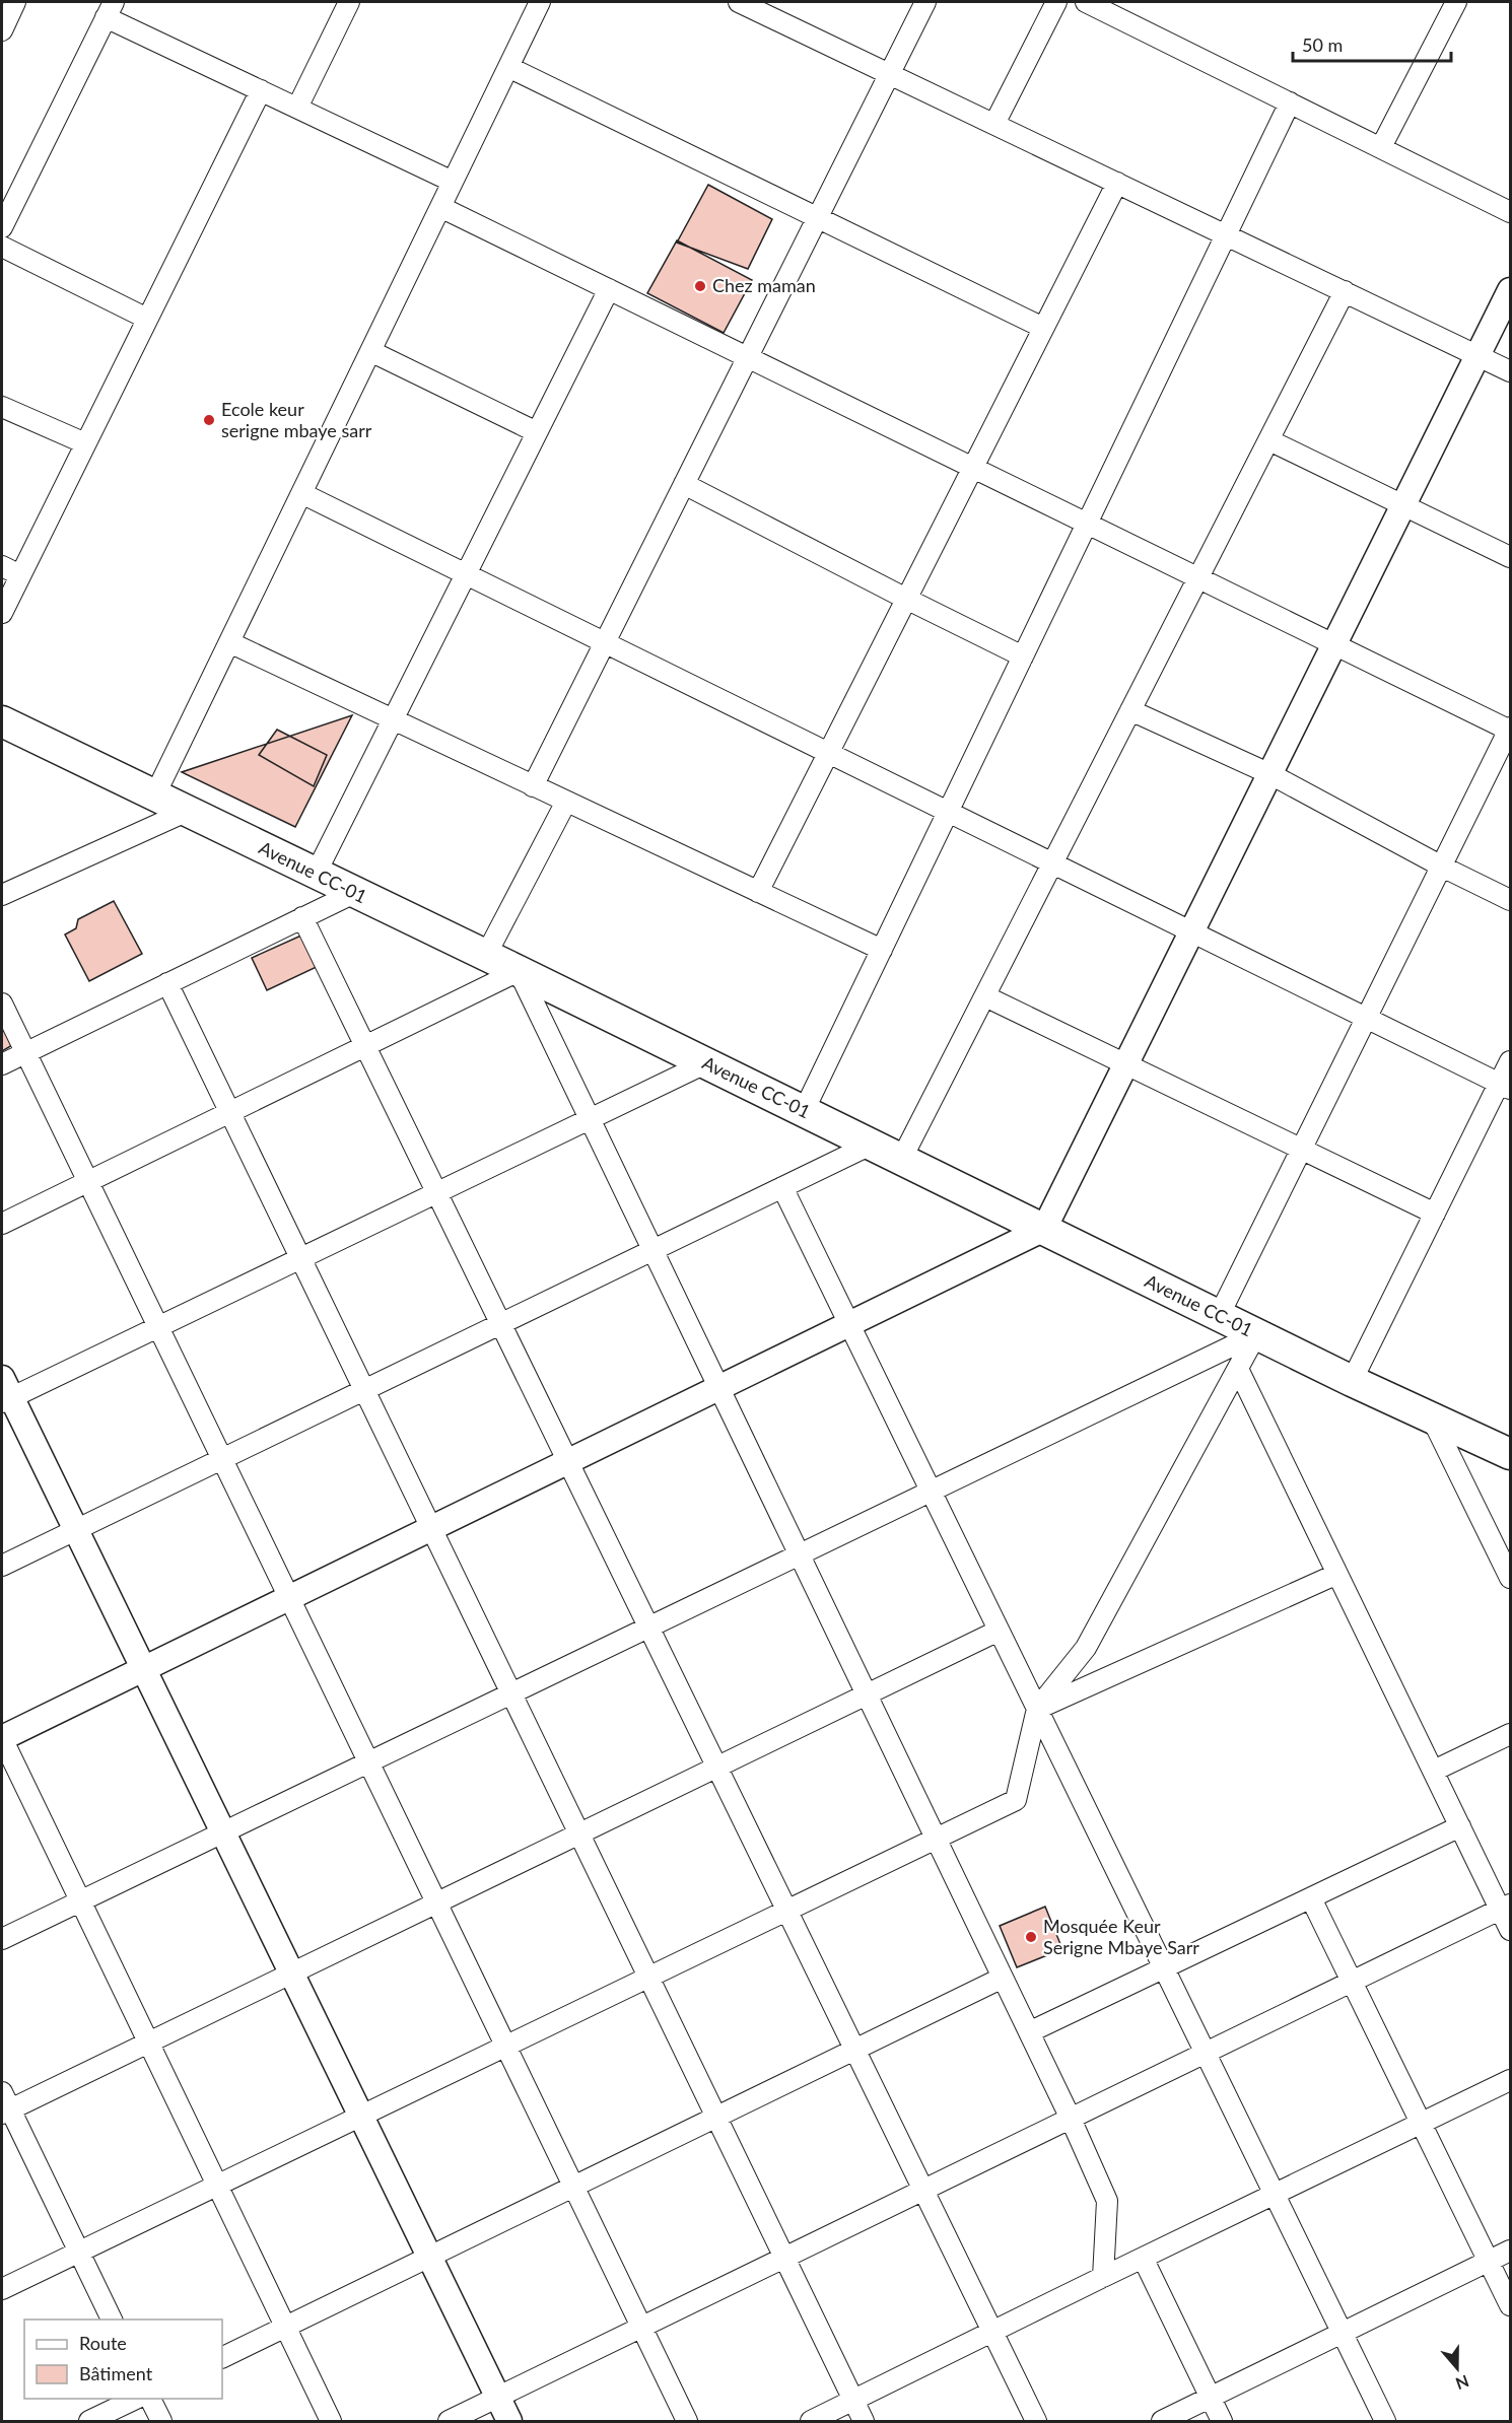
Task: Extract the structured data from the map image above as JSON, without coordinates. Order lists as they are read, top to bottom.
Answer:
{
  "streets": {
    "main road": ["Avenue CC-01"]
  },
  "places": ["Chez maman", "Ecole keur serigne mbaye sarr", "Mosquée Keur Serigne Mbaye Sarr"],
  "legend": ["Route", "Bâtiment"],
  "scale_bar": "50 m",
  "north": "bottom"
}
